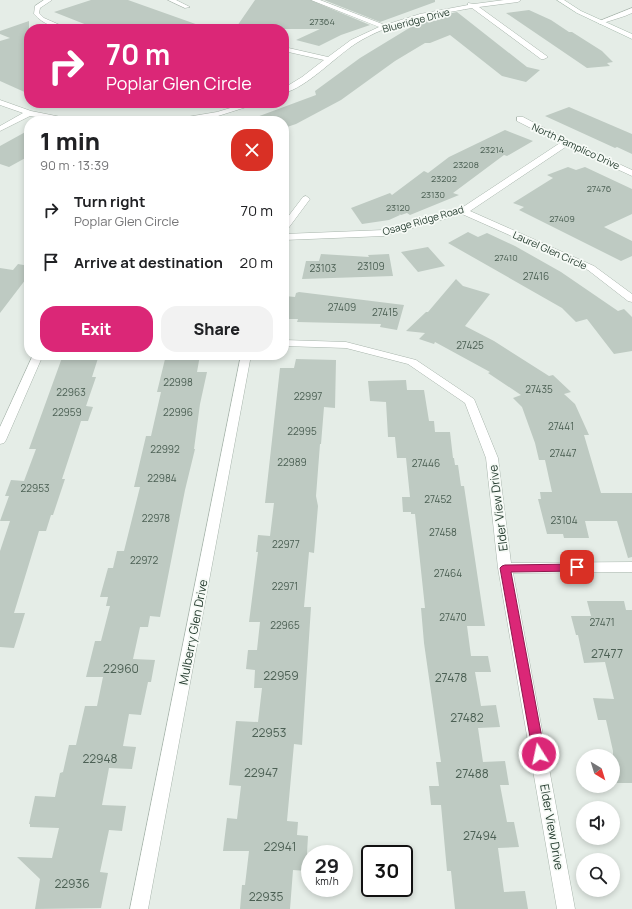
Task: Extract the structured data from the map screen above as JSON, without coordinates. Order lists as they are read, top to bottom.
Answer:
{
  "streets": {
    "street": [
      "Blueridge Drive",
      "North Pamplico Drive",
      "Osage Ridge Road",
      "Laurel Glen Circle",
      "Elder View Drive",
      "Mulberry Glen Drive"
    ]
  },
  "crossings": [
    ["North Pamplico Drive", "Osage Ridge Road"],
    ["Osage Ridge Road", "Laurel Glen Circle"]
  ],
  "house_numbers": [
    "27364",
    "23214",
    "23208",
    "23202",
    "27476",
    "23130",
    "23120",
    "27409",
    "27410",
    "23109",
    "23103",
    "27416",
    "27409",
    "27415",
    "27425",
    "22998",
    "27435",
    "22963",
    "22997",
    "22959",
    "22996",
    "27441",
    "22995",
    "22992",
    "27447",
    "22989",
    "27446",
    "22984",
    "22953",
    "27452",
    "22978",
    "23104",
    "27458",
    "22977",
    "22972",
    "27464",
    "22971",
    "27470",
    "27471",
    "22965",
    "27477",
    "22960",
    "22959",
    "27478",
    "27482",
    "22953",
    "22948",
    "22947",
    "27488",
    "27494",
    "22941",
    "22936",
    "22935"
  ],
  "north": "bottom right",
  "page": {
    "turn": ["70 m", "Poplar Glen Circle"],
    "heading": ["1 min", "90 m · 13:39"],
    "list": [
      {
        "name": "Turn right",
        "note": "Poplar Glen Circle",
        "value": "70 m"
      },
      {
        "name": "Arrive at destination",
        "value": "20 m"
      }
    ],
    "buttons": ["Exit", "Share"],
    "speed": "29 km/h",
    "limit": "30"
  }
}
